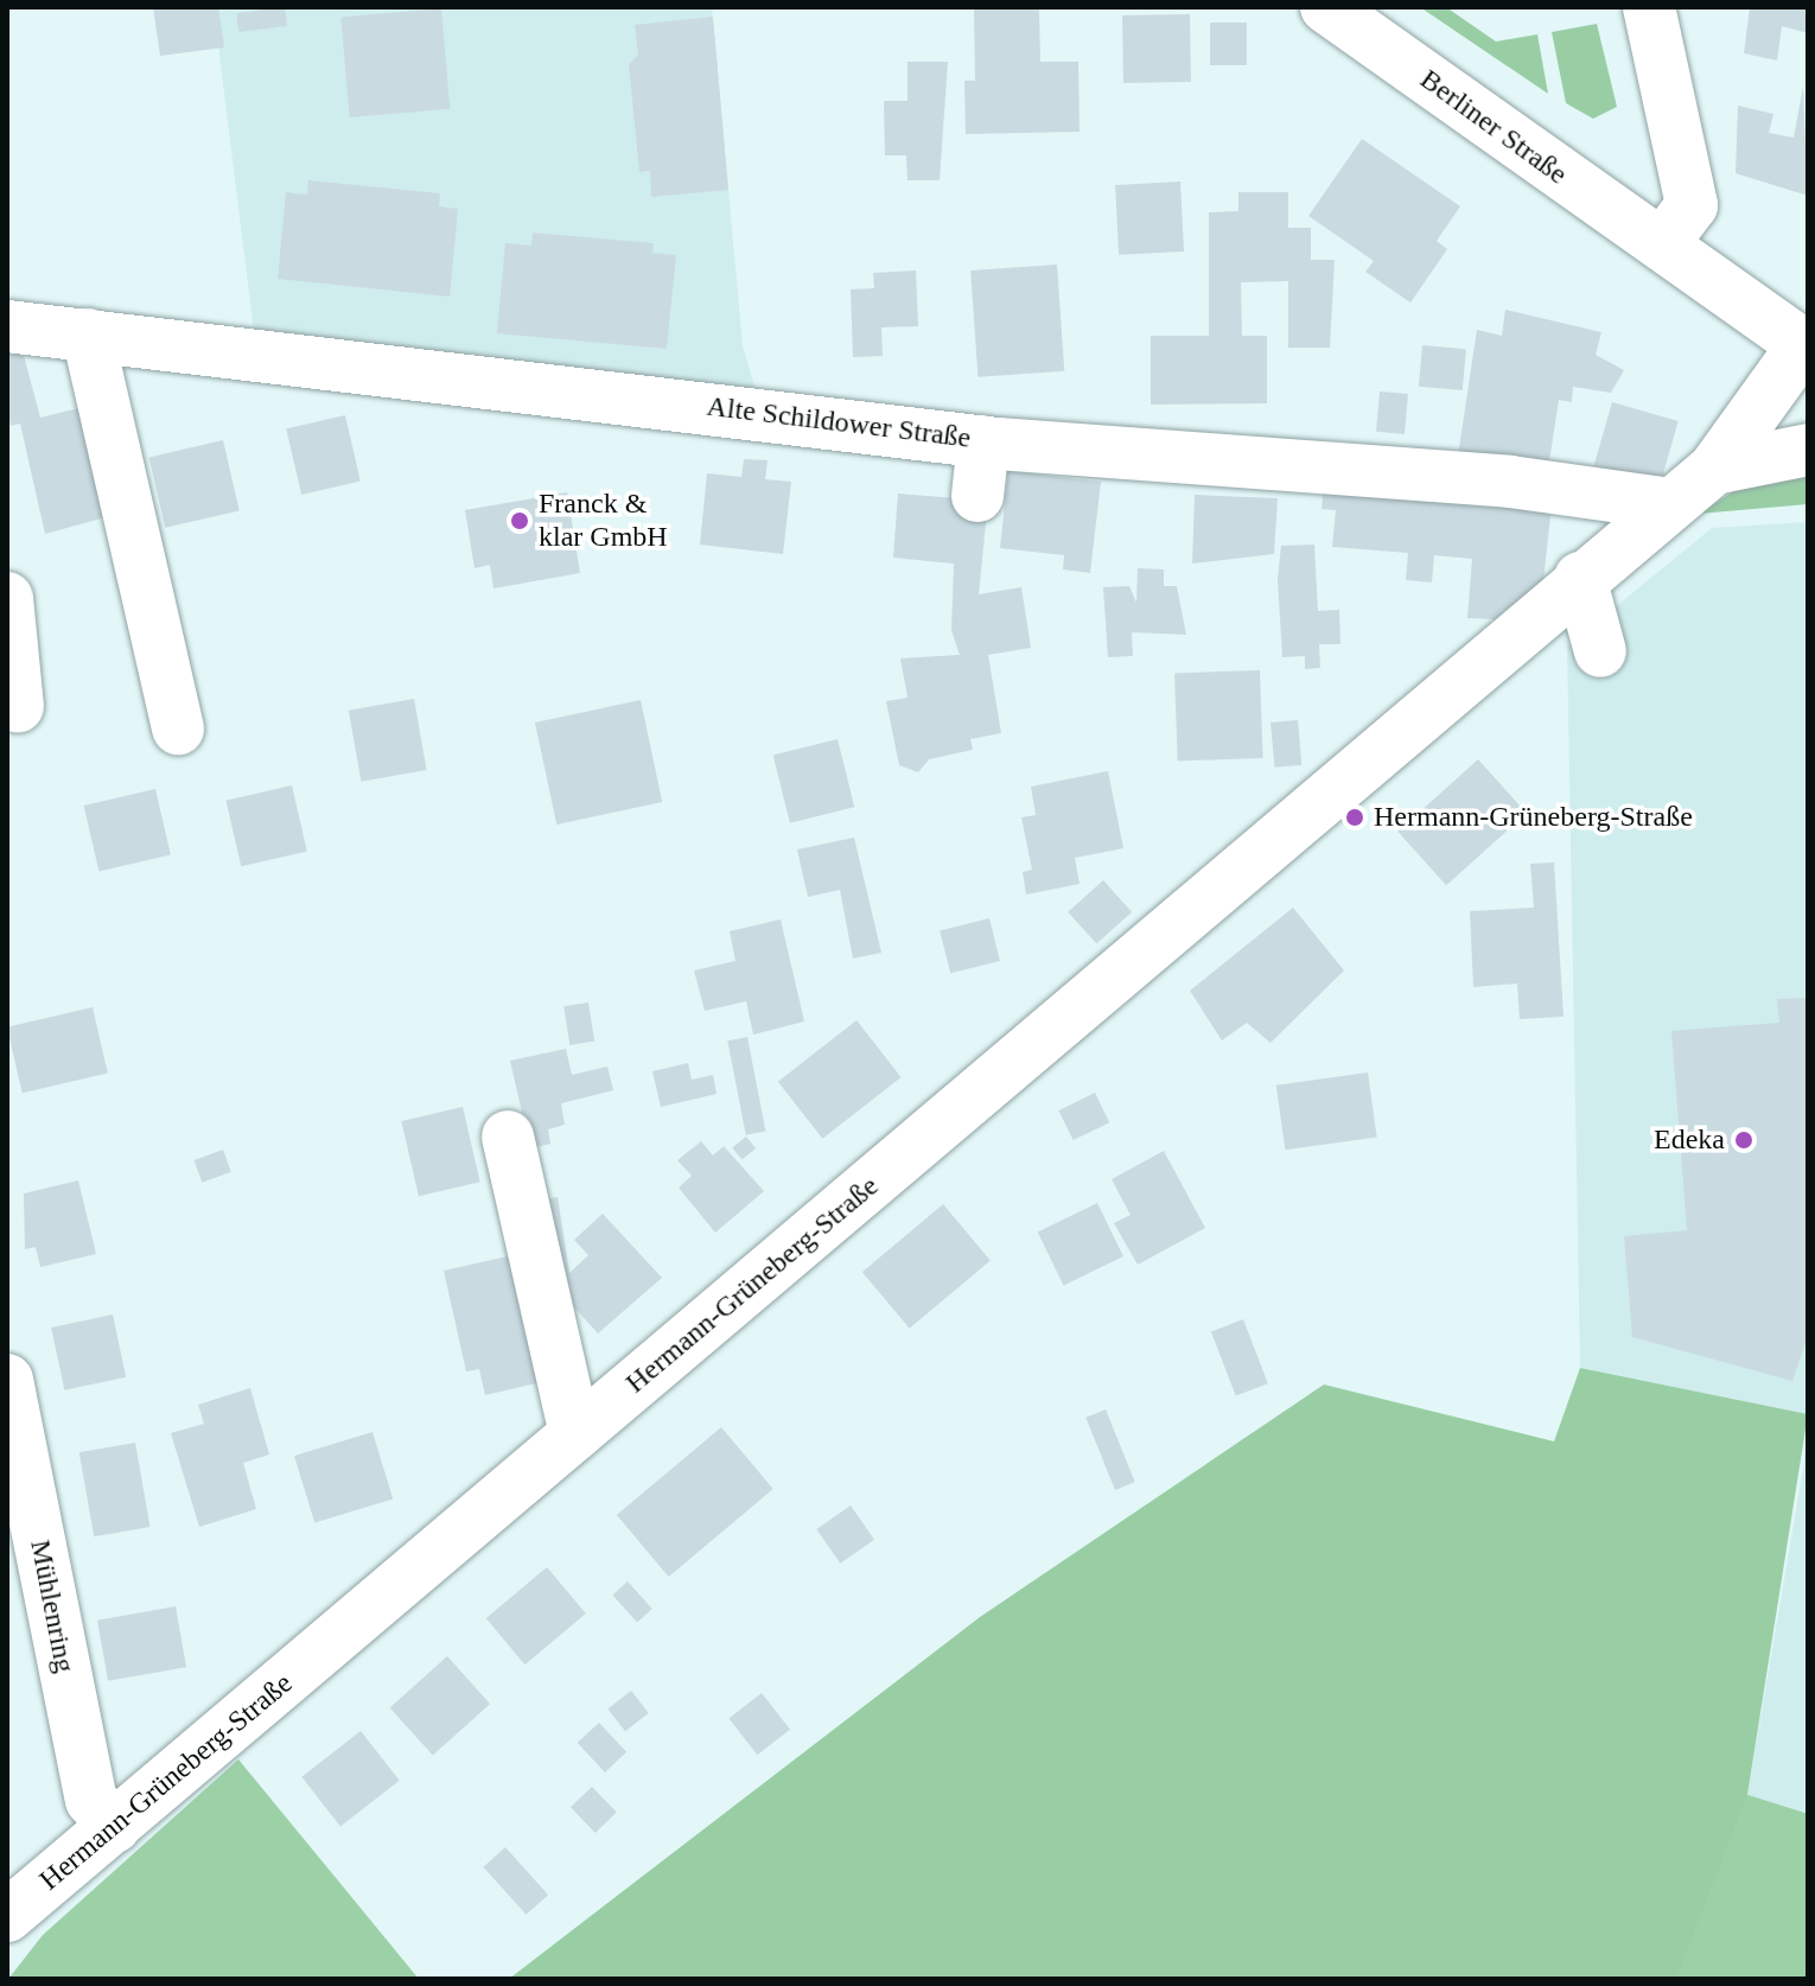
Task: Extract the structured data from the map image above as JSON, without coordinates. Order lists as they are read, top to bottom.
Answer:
{
  "streets": {
    "street": [
      "Berliner Straße",
      "Alte Schildower Straße",
      "Hermann-Grüneberg-Straße",
      "Mühlenring"
    ]
  },
  "crossings": [
    ["Berliner Straße", "Hermann-Grüneberg-Straße"],
    ["Alte Schildower Straße", "Hermann-Grüneberg-Straße"],
    ["Hermann-Grüneberg-Straße", "Mühlenring"]
  ],
  "places": ["Franck & klar GmbH", "Hermann-Grüneberg-Straße", "Edeka"]
}
